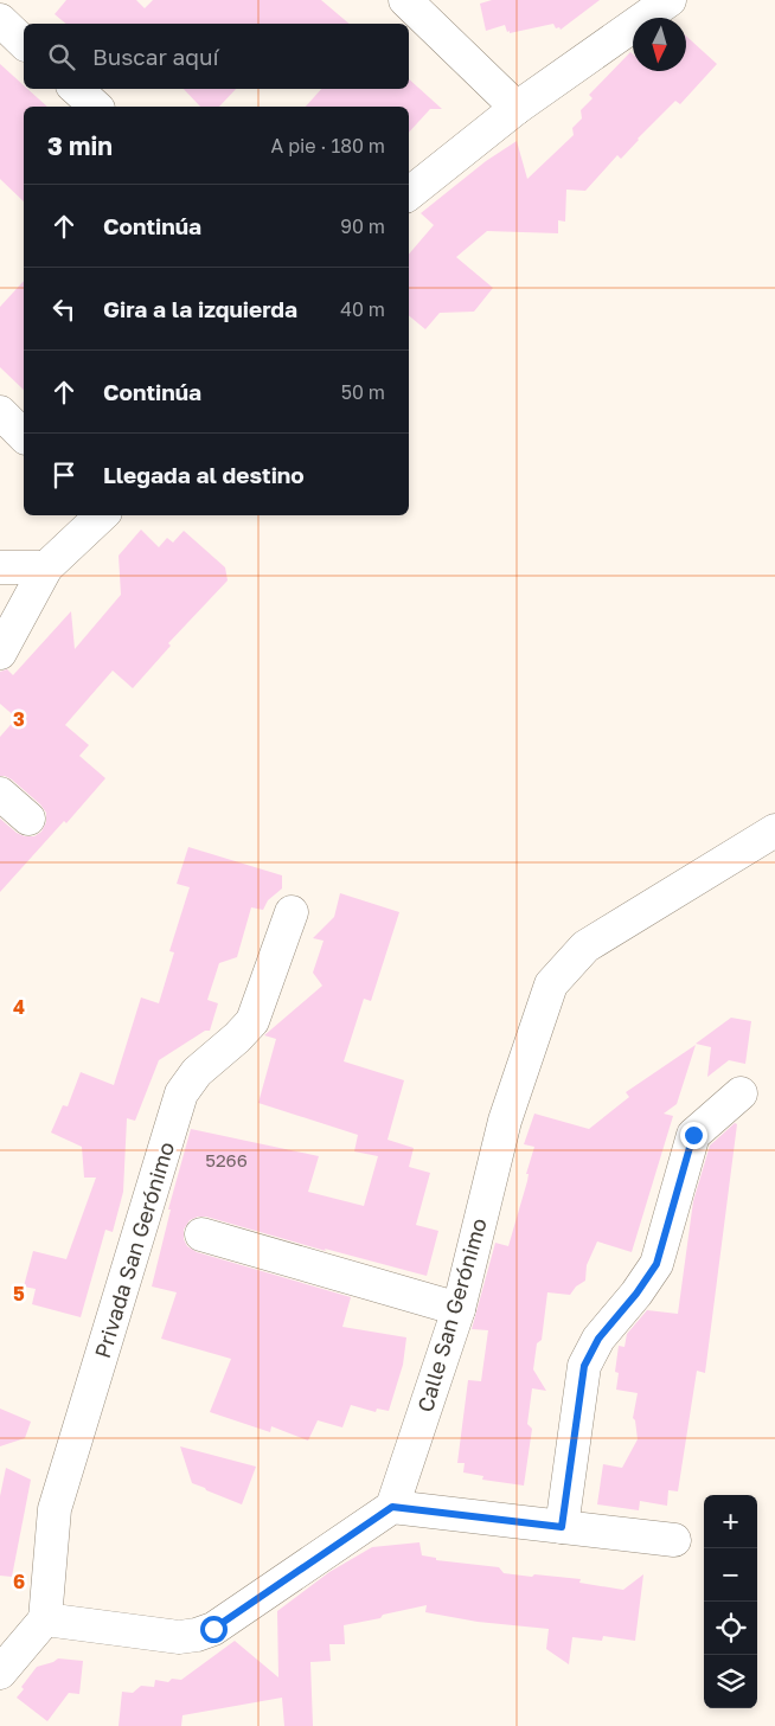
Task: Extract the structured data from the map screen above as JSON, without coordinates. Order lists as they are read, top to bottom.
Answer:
{
  "streets": {
    "street": ["Privada San Gerónimo", "Calle San Gerónimo"]
  },
  "house_numbers": ["5266"],
  "north": "bottom",
  "page": {
    "search": "Buscar aquí",
    "heading": ["3 min", "A pie · 180 m"],
    "list": [
      ["Continúa", "90 m"],
      ["Gira a la izquierda", "40 m"],
      ["Continúa", "50 m"],
      "Llegada al destino"
    ],
    "map_buttons": ["+", "−"]
  },
  "grid": {
    "rows": [
      "3",
      "4",
      "5",
      "6"
    ]
  }
}
